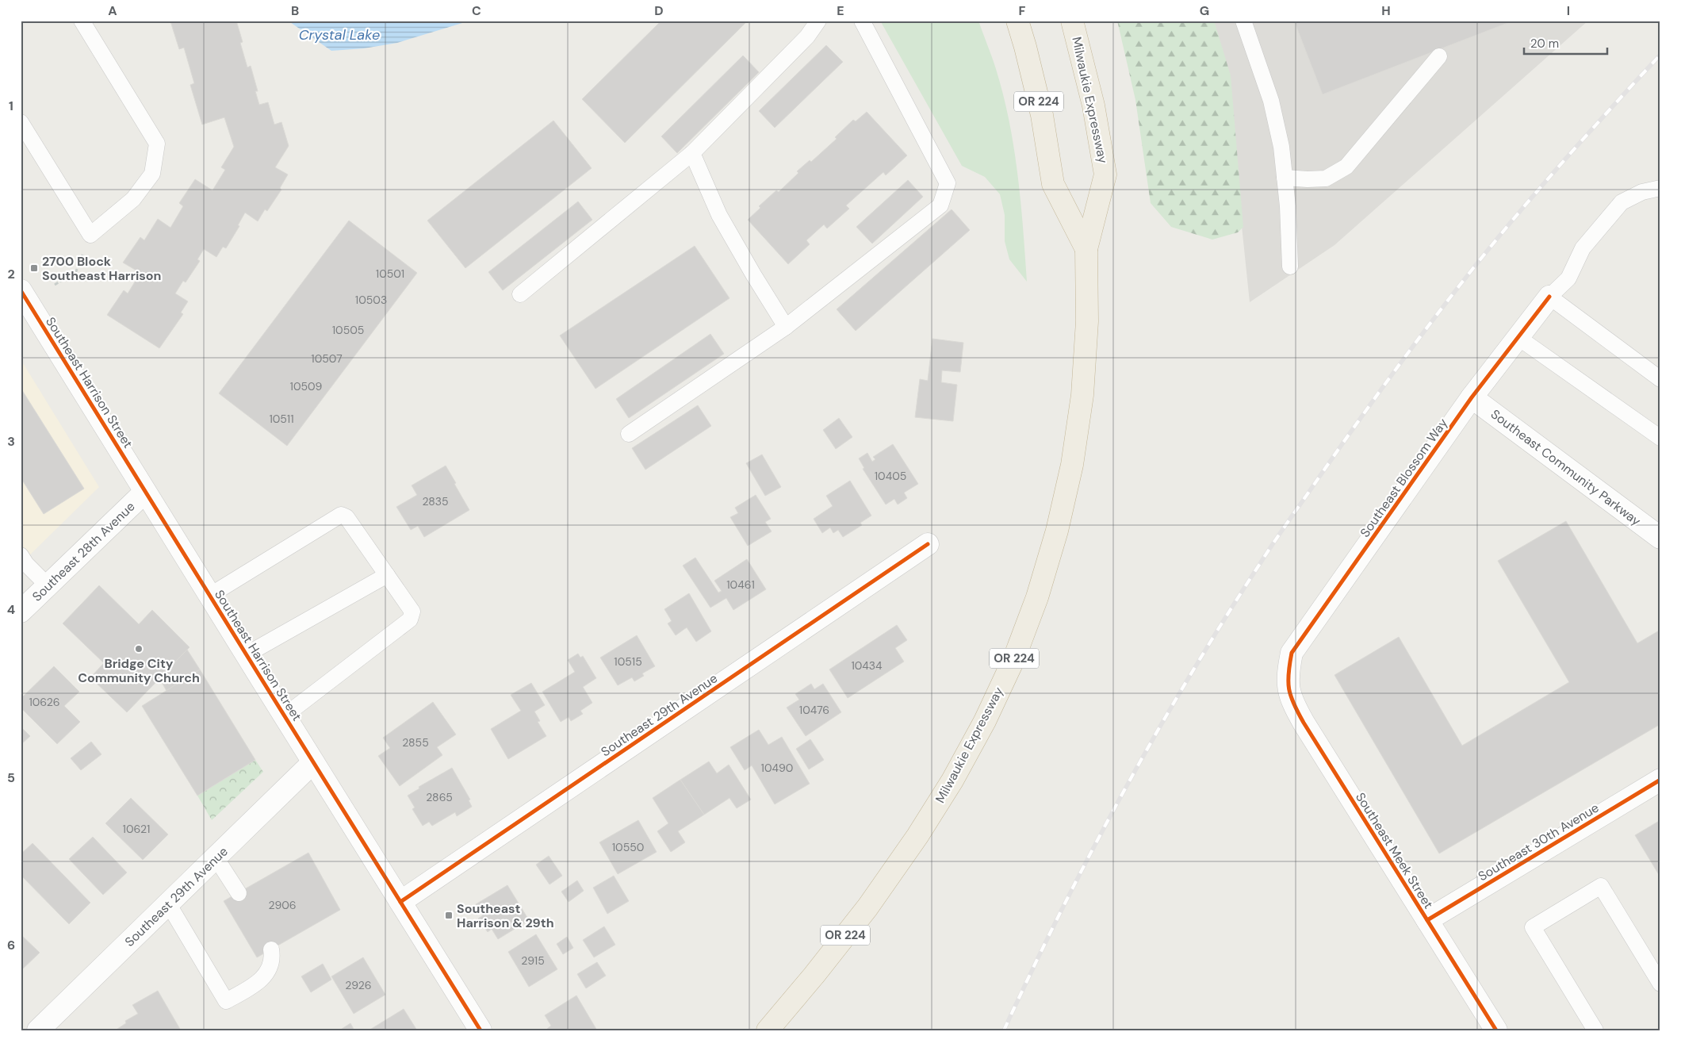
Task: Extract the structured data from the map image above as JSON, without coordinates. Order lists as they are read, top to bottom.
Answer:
{
  "streets": {
    "highway": ["Milwaukie Expressway", "OR 224"],
    "street": [
      "Southeast Harrison Street",
      "Southeast Community Parkway",
      "Southeast Blossom Way",
      "Southeast 28th Avenue",
      "Southeast 29th Avenue",
      "Southeast 30th Avenue",
      "Southeast Meek Street"
    ]
  },
  "crossings": [
    ["Southeast Harrison Street", "Southeast 28th Avenue"],
    ["Southeast Harrison Street", "Southeast 29th Avenue"],
    ["Southeast Community Parkway", "Southeast Blossom Way"],
    ["Southeast Blossom Way", "Southeast Meek Street"],
    ["Southeast 30th Avenue", "Southeast Meek Street"]
  ],
  "water": ["Crystal Lake"],
  "places": {
    "transit": ["2700 Block Southeast Harrison", "Southeast Harrison & 29th"],
    "other": ["Bridge City Community Church"]
  },
  "house_numbers": [
    "10501",
    "10503",
    "10505",
    "10507",
    "10509",
    "10511",
    "10405",
    "2835",
    "10461",
    "10515",
    "10434",
    "10626",
    "10476",
    "2855",
    "10490",
    "2865",
    "10621",
    "10550",
    "2906",
    "2915",
    "2926"
  ],
  "scale_bar": "20 m",
  "grid": {
    "columns": [
      "A",
      "B",
      "C",
      "D",
      "E",
      "F",
      "G",
      "H",
      "I"
    ],
    "rows": [
      "1",
      "2",
      "3",
      "4",
      "5",
      "6"
    ]
  }
}
